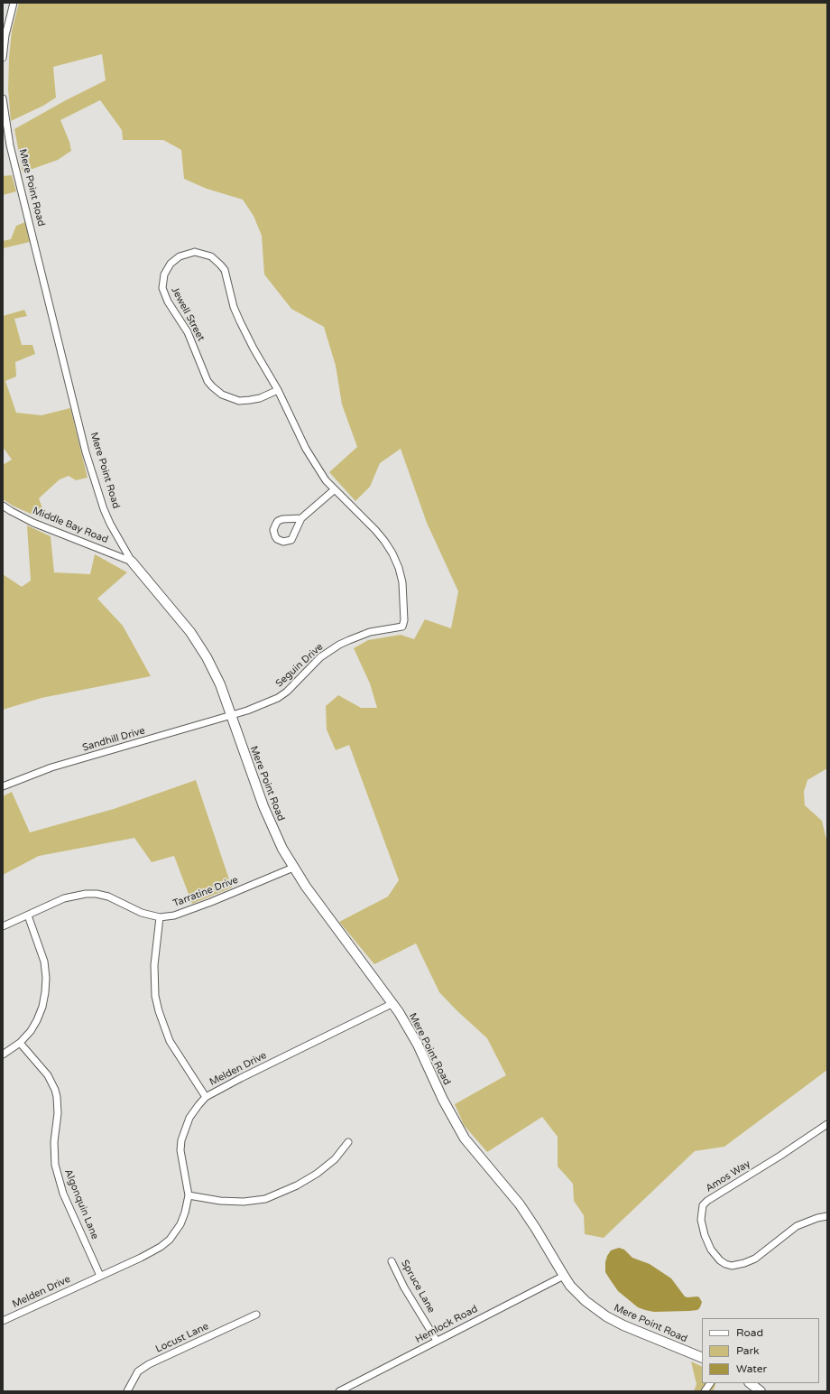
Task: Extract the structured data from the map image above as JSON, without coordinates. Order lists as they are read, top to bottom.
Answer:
{
  "streets": {
    "street": [
      "Mere Point Road",
      "Jewell Street",
      "Middle Bay Road",
      "Seguin Drive",
      "Sandhill Drive",
      "Tarratine Drive",
      "Melden Drive",
      "Amos Way",
      "Algonquin Lane",
      "Spruce Lane",
      "Hemlock Road",
      "Locust Lane"
    ]
  },
  "crossings": [
    ["Mere Point Road", "Middle Bay Road"],
    ["Mere Point Road", "Seguin Drive"],
    ["Mere Point Road", "Sandhill Drive"],
    ["Mere Point Road", "Tarratine Drive"],
    ["Mere Point Road", "Melden Drive"],
    ["Mere Point Road", "Hemlock Road"],
    ["Jewell Street", "Seguin Drive"],
    ["Seguin Drive", "Sandhill Drive"],
    ["Melden Drive", "Algonquin Lane"],
    ["Spruce Lane", "Hemlock Road"]
  ],
  "legend": ["Road", "Park", "Water"]
}
